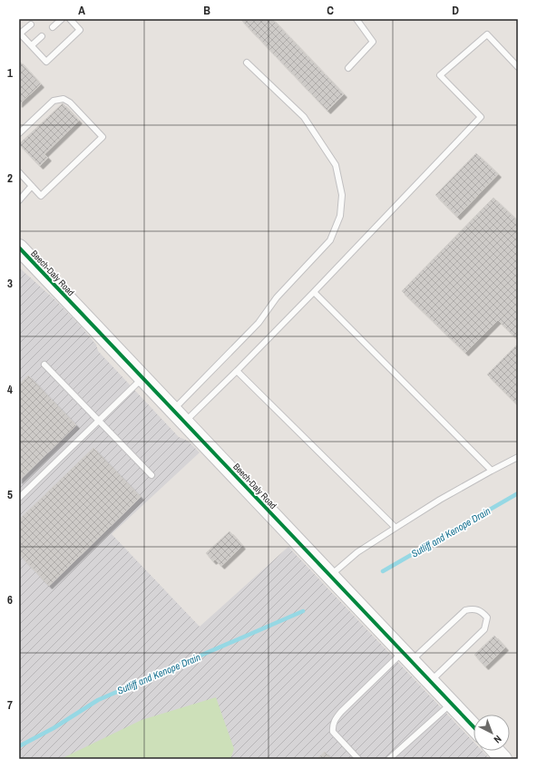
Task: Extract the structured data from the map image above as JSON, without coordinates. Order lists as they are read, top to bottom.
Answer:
{
  "streets": {
    "street": ["Beech-Daly Road"]
  },
  "water": ["Sutliff and Kenope Drain"],
  "north": "bottom right",
  "grid": {
    "columns": [
      "A",
      "B",
      "C",
      "D"
    ],
    "rows": [
      "1",
      "2",
      "3",
      "4",
      "5",
      "6",
      "7"
    ]
  }
}
